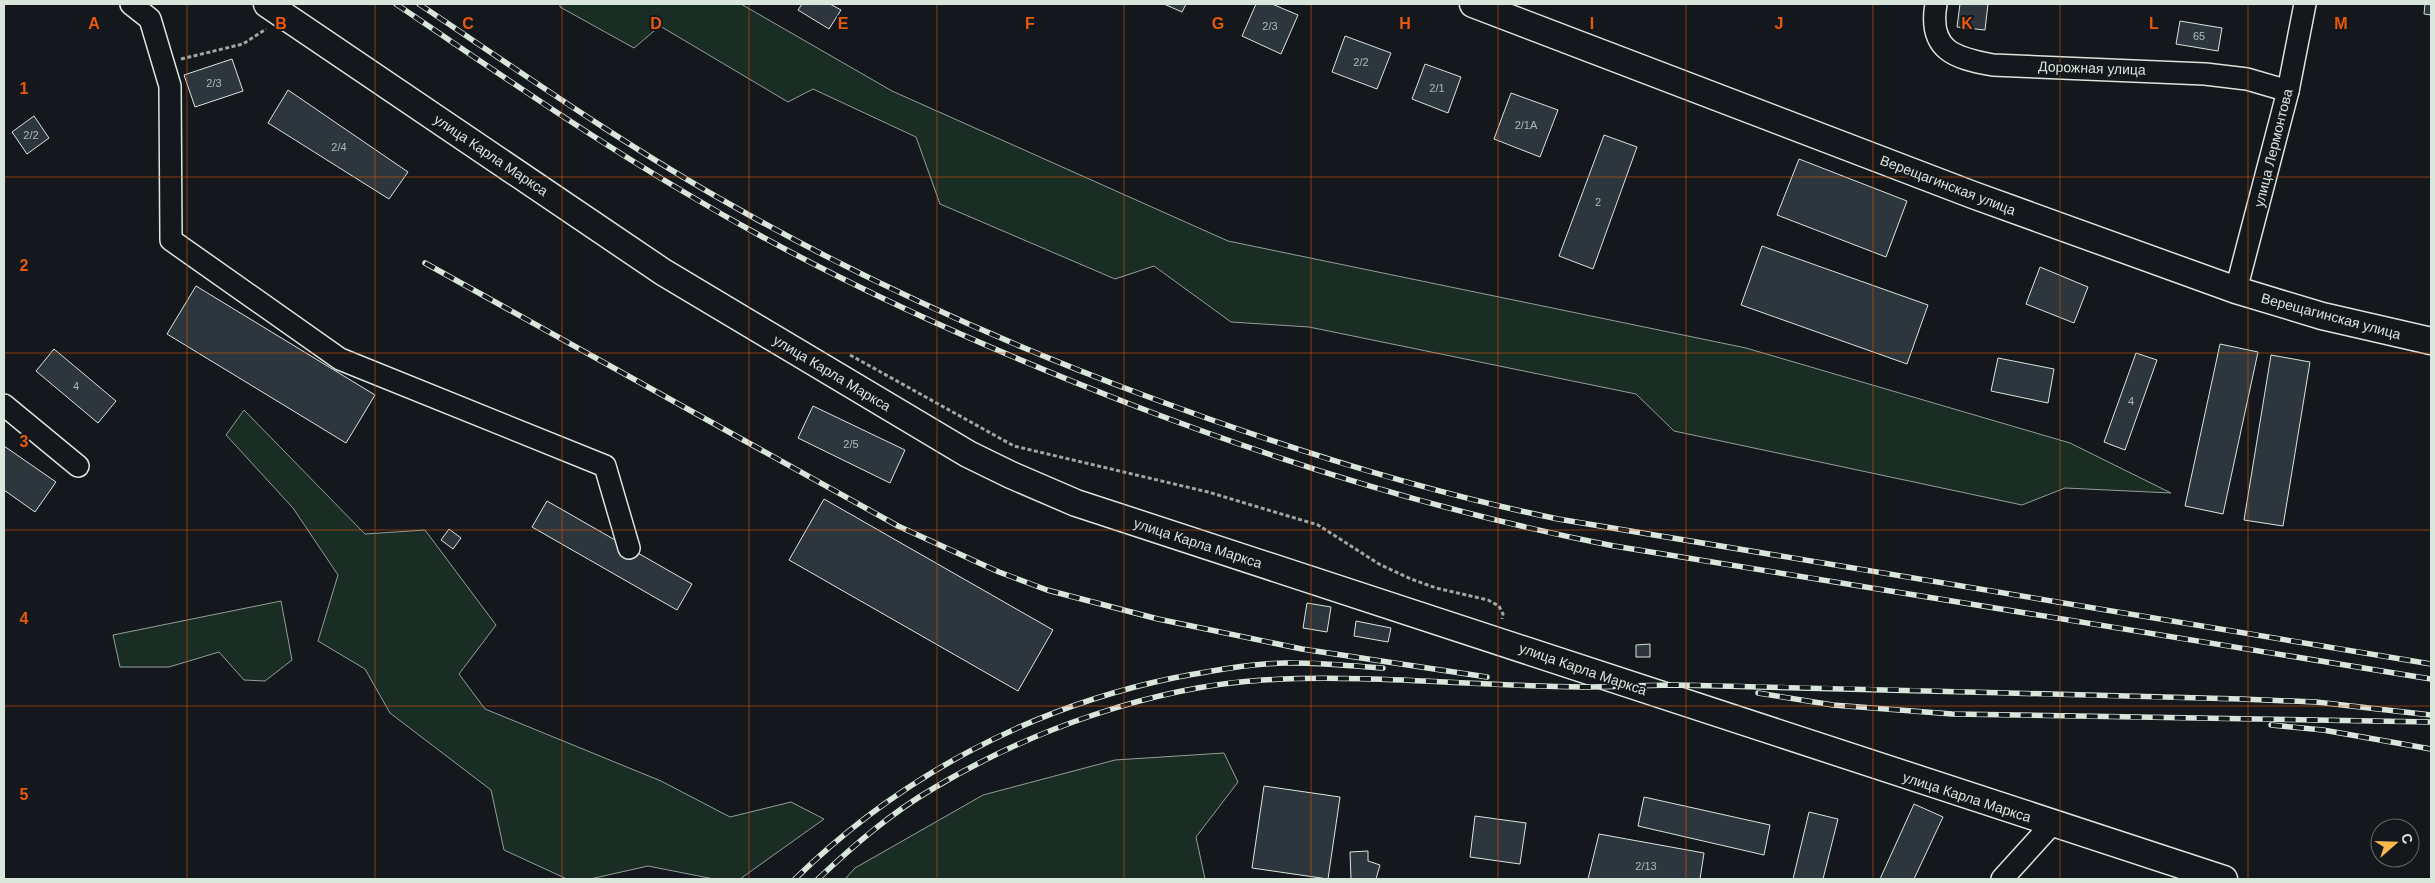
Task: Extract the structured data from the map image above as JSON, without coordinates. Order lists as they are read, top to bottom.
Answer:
{
  "streets": {
    "main road": ["улица Карла Маркса", "Верещагинская улица"],
    "street": ["Дорожная улица", "улица Лермонтова"]
  },
  "crossings": [
    ["Дорожная улица", "улица Лермонтова"],
    ["улица Лермонтова", "Верещагинская улица"]
  ],
  "house_numbers": [
    "2/3",
    "65",
    "2/2",
    "2/3",
    "2/1",
    "2/1А",
    "2/2",
    "2/4",
    "2",
    "4",
    "4",
    "2/5",
    "2/13"
  ],
  "north": "right",
  "grid": {
    "columns": [
      "A",
      "B",
      "C",
      "D",
      "E",
      "F",
      "G",
      "H",
      "I",
      "J",
      "K",
      "L",
      "M"
    ],
    "rows": [
      "1",
      "2",
      "3",
      "4",
      "5"
    ]
  }
}
